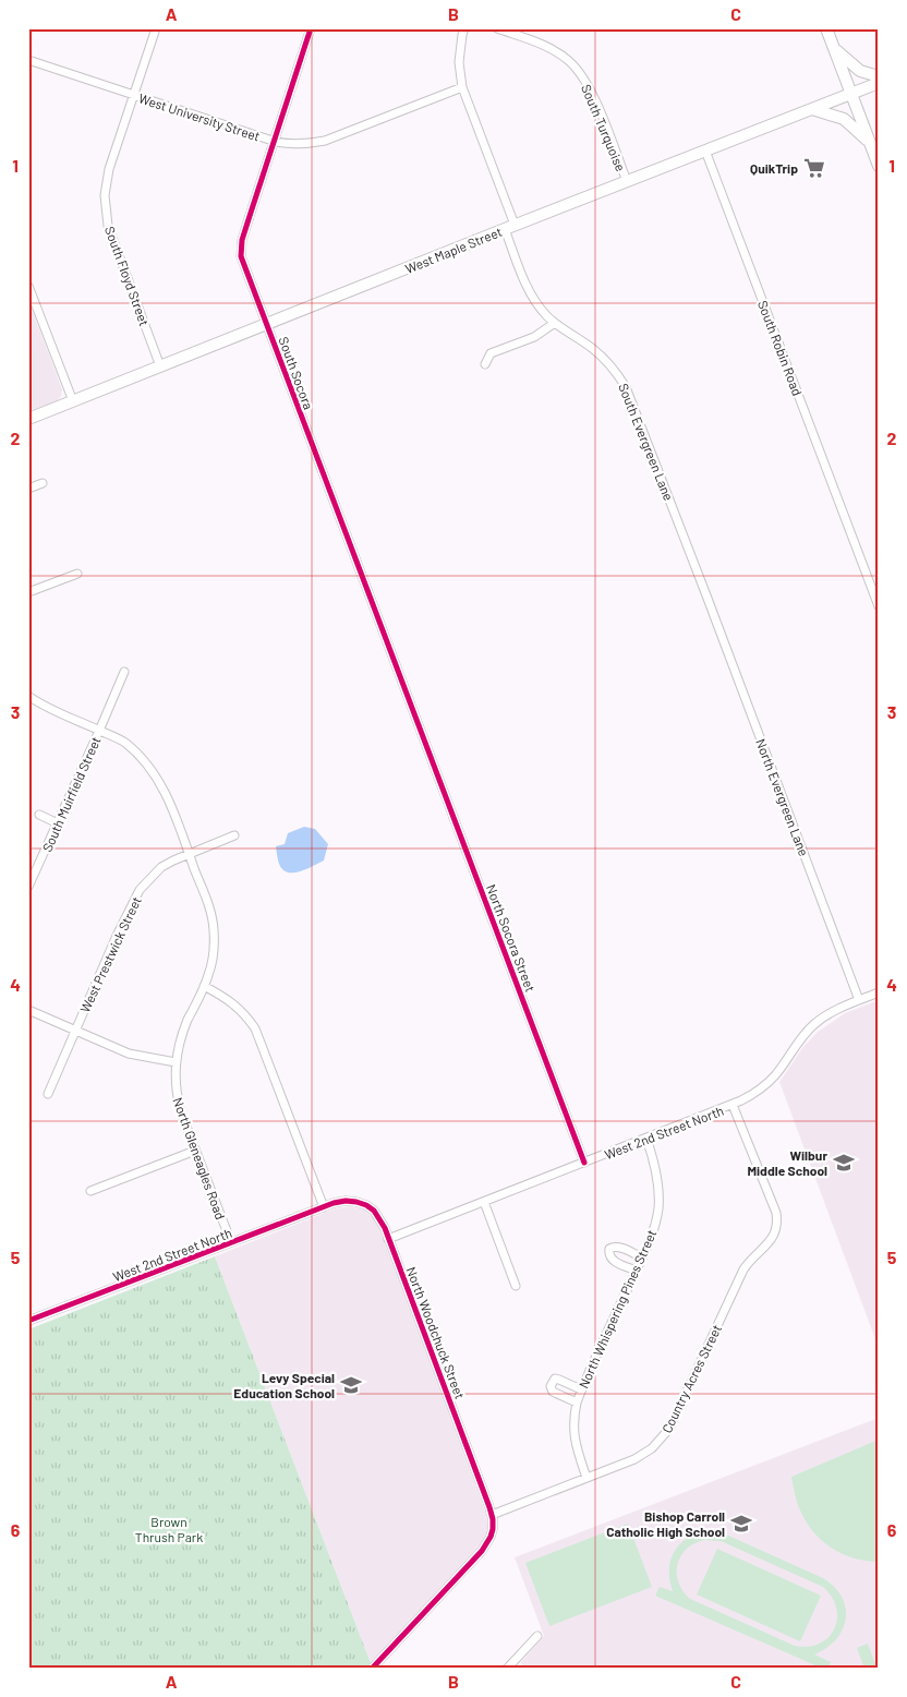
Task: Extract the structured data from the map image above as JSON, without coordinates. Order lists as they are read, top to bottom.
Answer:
{
  "streets": {
    "main road": ["West Maple Street"],
    "street": [
      "West University Street",
      "South Turquoise",
      "South Floyd Street",
      "South Robin Road",
      "South Socora",
      "South Evergreen Lane",
      "South Muirfield Street",
      "North Evergreen Lane",
      "North Socora Street",
      "West Prestwick Street",
      "West 2nd Street North",
      "North Gleneagles Road",
      "North Whispering Pines Street",
      "North Woodchuck Street",
      "Country Acres Street"
    ]
  },
  "crossings": [
    ["West University Street", "South Floyd Street"],
    ["West University Street", "South Socora"],
    ["West University Street", "South Evergreen Lane"],
    ["South Turquoise", "West Maple Street"],
    ["West Maple Street", "South Floyd Street"],
    ["West Maple Street", "South Robin Road"],
    ["West Maple Street", "South Socora"],
    ["West Maple Street", "South Evergreen Lane"],
    ["South Socora", "North Socora Street"],
    ["South Evergreen Lane", "North Evergreen Lane"],
    ["South Muirfield Street", "North Gleneagles Road"],
    ["North Evergreen Lane", "West 2nd Street North"],
    ["North Socora Street", "West 2nd Street North"],
    ["West Prestwick Street", "North Gleneagles Road"],
    ["West 2nd Street North", "North Gleneagles Road"],
    ["West 2nd Street North", "North Whispering Pines Street"],
    ["West 2nd Street North", "North Woodchuck Street"],
    ["West 2nd Street North", "Country Acres Street"],
    ["North Whispering Pines Street", "Country Acres Street"],
    ["North Woodchuck Street", "Country Acres Street"]
  ],
  "parks": ["Brown Thrush Park"],
  "places": {
    "supermarket": ["QuikTrip"],
    "school or university": ["Wilbur Middle School", "Levy Special Education School", "Bishop Carroll Catholic High School"]
  },
  "grid": {
    "columns": ["A", "B", "C"],
    "rows": [
      "1",
      "2",
      "3",
      "4",
      "5",
      "6"
    ]
  }
}
